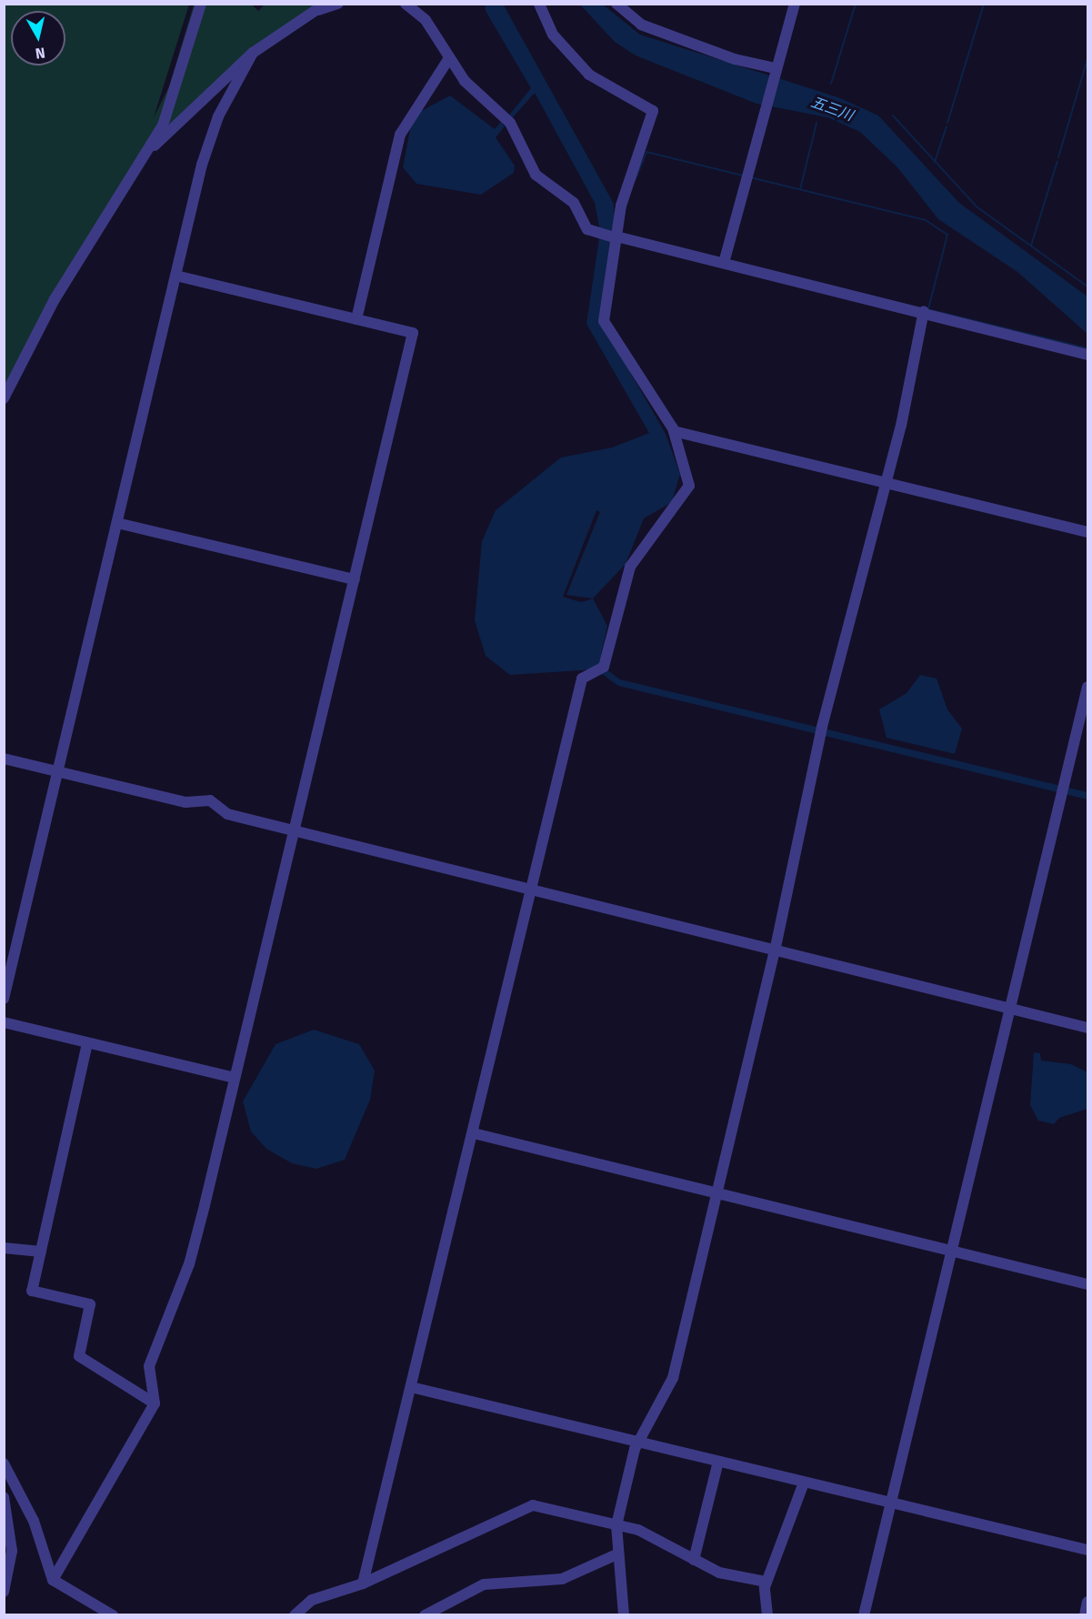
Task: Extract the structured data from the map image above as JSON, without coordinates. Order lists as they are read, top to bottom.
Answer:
{
  "water": ["五三川"],
  "north": "bottom"
}
